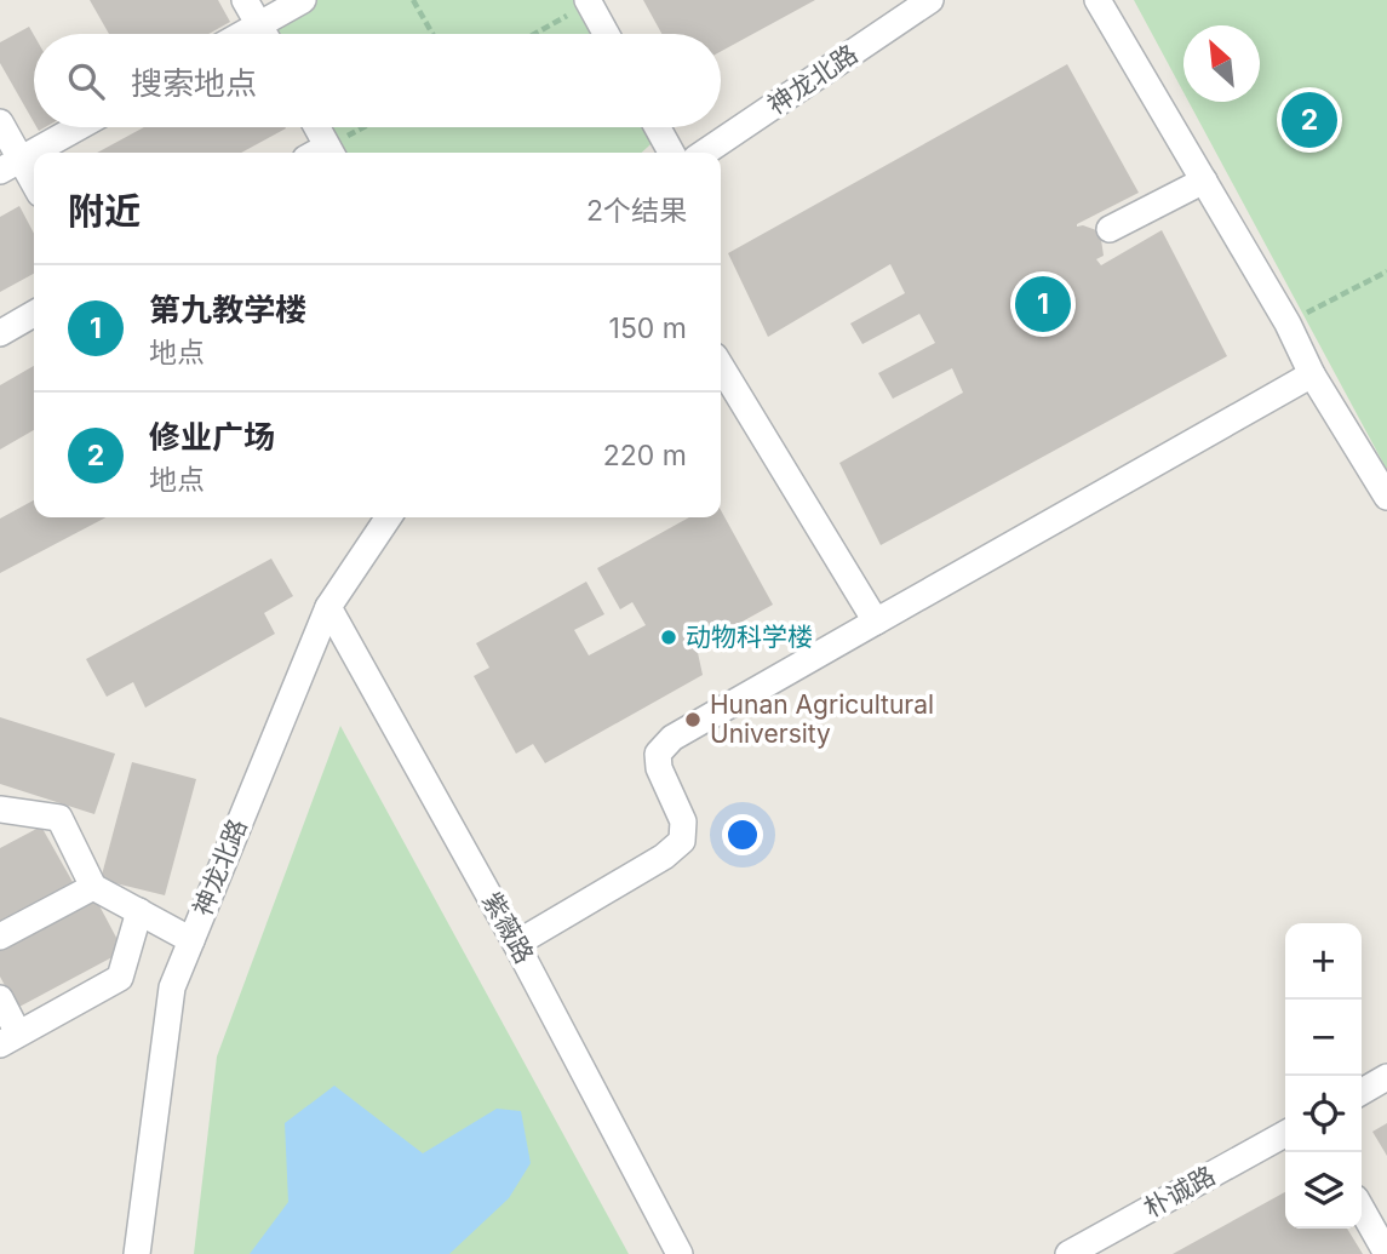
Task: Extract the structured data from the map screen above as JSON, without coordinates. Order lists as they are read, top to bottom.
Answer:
{
  "streets": {
    "street": ["神龙北路", "紫薇路", "朴诚路"]
  },
  "crossings": [
    ["神龙北路", "紫薇路"]
  ],
  "places": ["动物科学楼", "Hunan Agricultural University"],
  "north": "top left",
  "page": {
    "search": "搜索地点",
    "pins": ["2", "1"],
    "heading": ["附近", "2个结果"],
    "list": [
      {
        "mark": "1",
        "name": "第九教学楼",
        "note": "地点",
        "value": "150 m"
      },
      {
        "mark": "2",
        "name": "修业广场",
        "note": "地点",
        "value": "220 m"
      }
    ],
    "map_buttons": ["+", "−"]
  }
}
